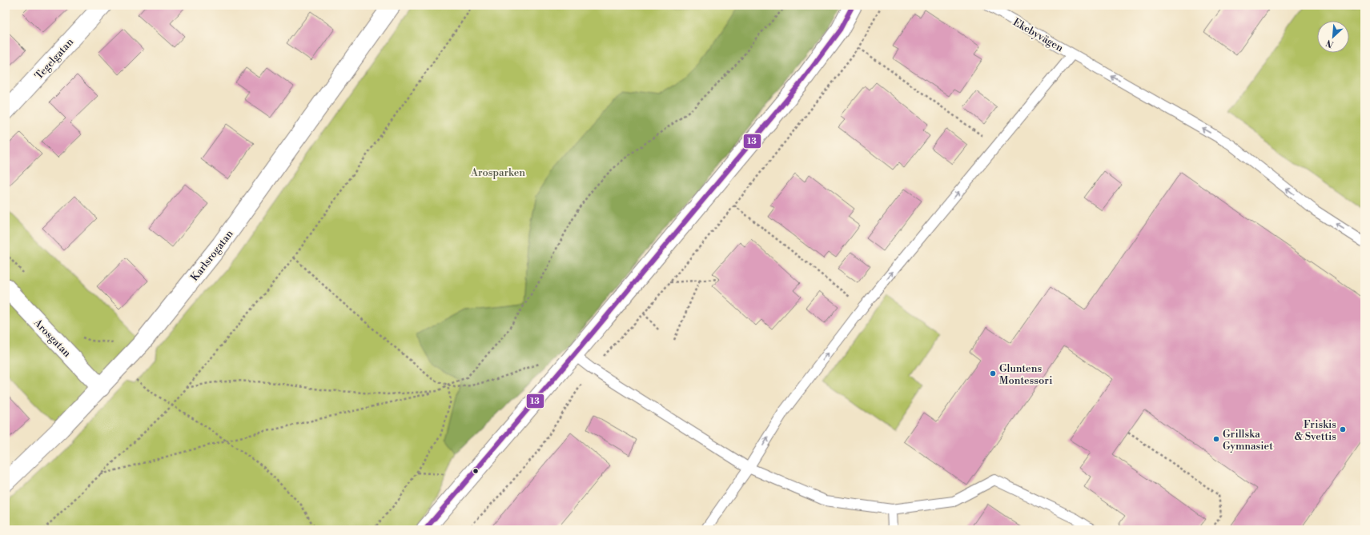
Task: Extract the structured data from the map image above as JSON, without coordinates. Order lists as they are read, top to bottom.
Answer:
{
  "streets": {
    "street": ["Tegelgatan", "Karlsrogatan", "Arosgatan"],
    "lane": ["Ekebyvägen"]
  },
  "crossings": [
    ["Karlsrogatan", "Arosgatan"]
  ],
  "one_way": ["Ekebyvägen"],
  "parks": ["Arosparken"],
  "places": ["Gluntens Montessori", "Friskis & Svettis", "Grillska Gymnasiet"],
  "lines": ["transit line 13"],
  "north": "bottom left"
}
